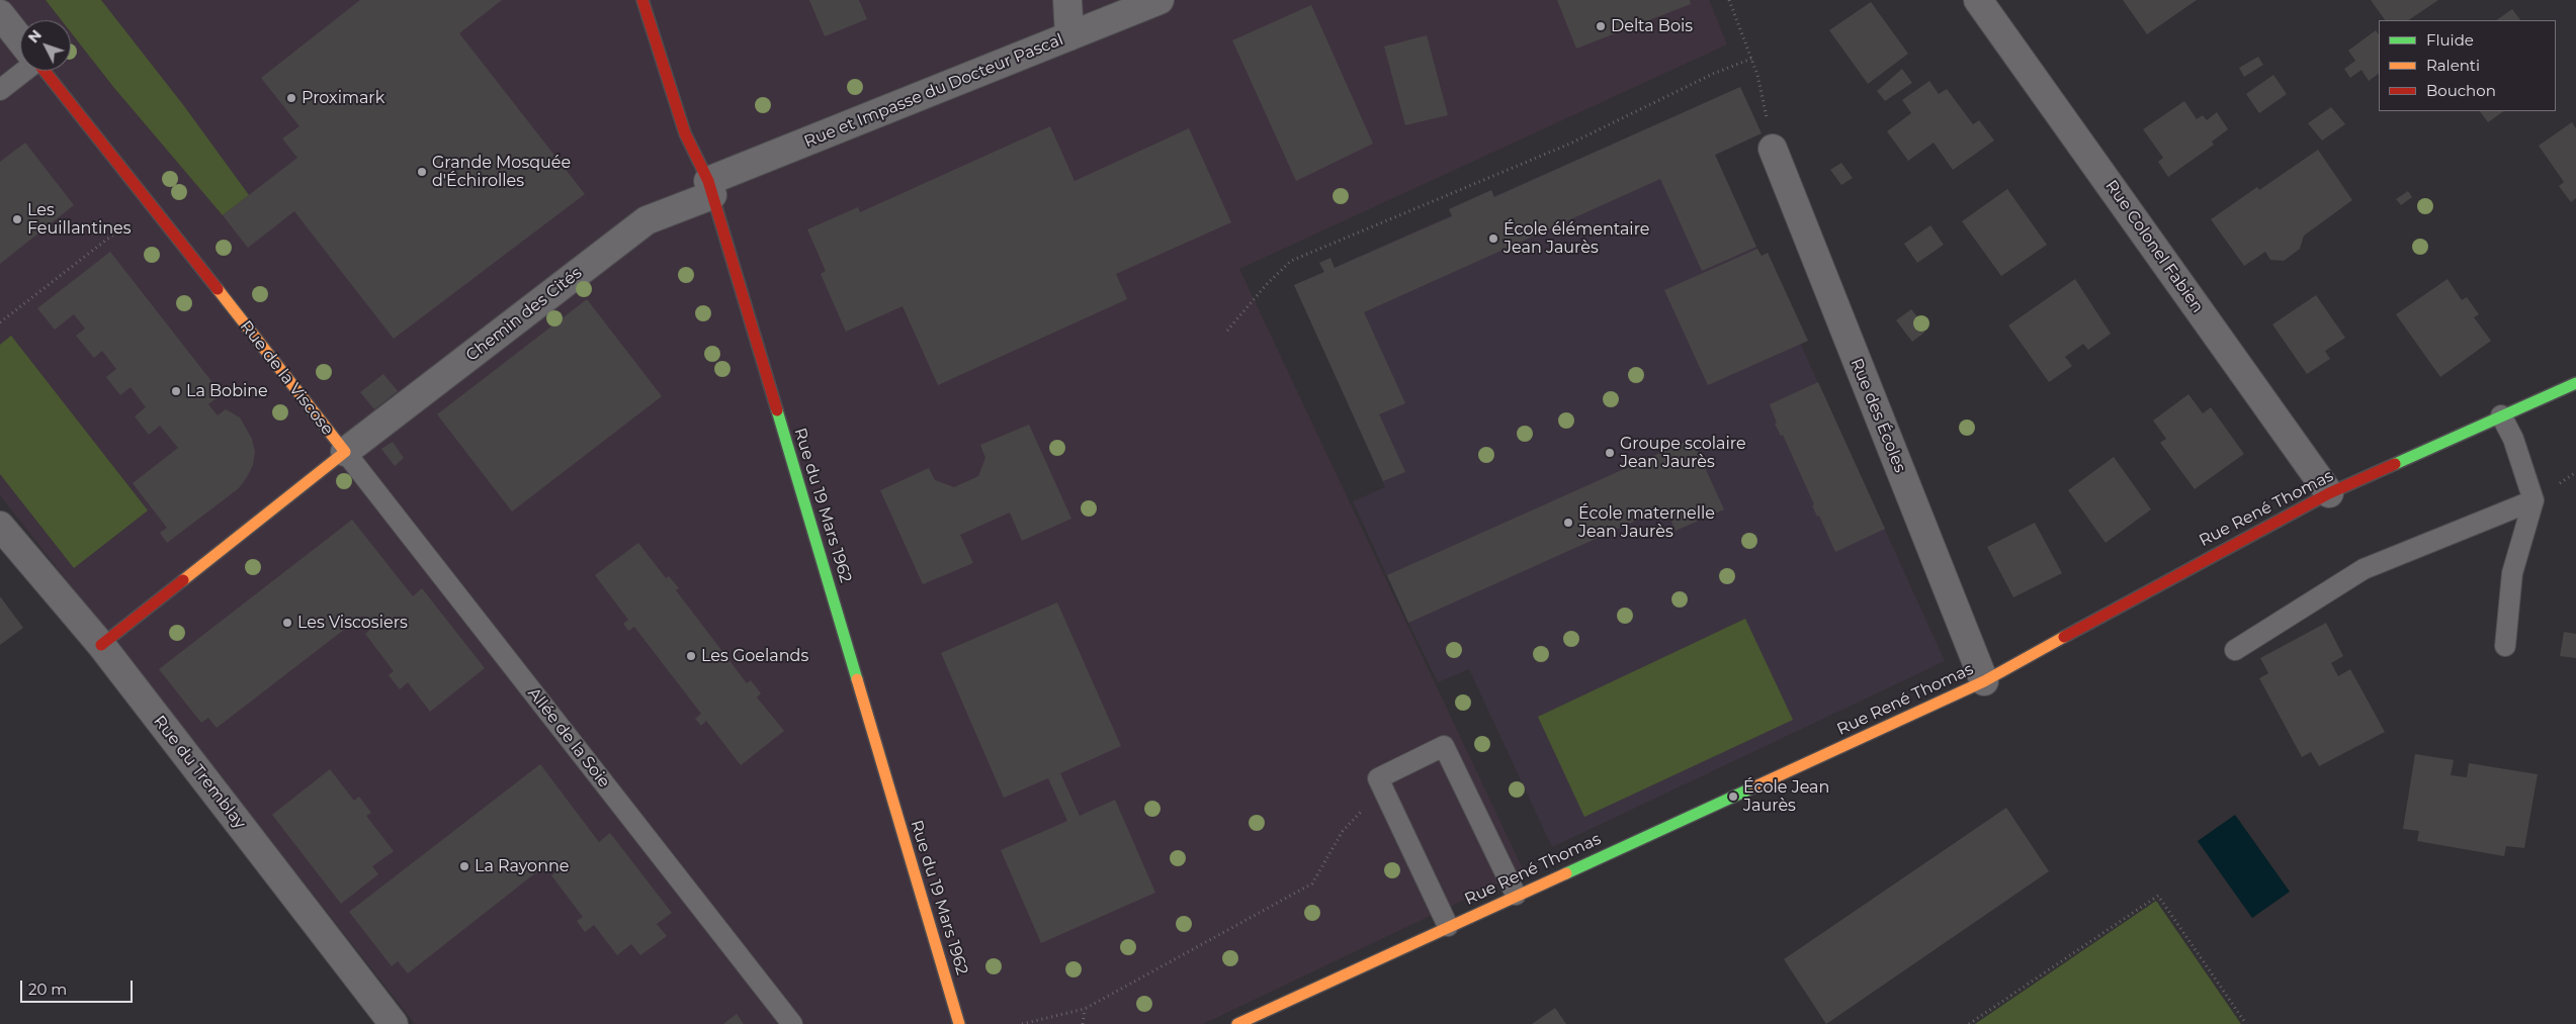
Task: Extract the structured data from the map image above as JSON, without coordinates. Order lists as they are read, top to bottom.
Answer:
{
  "streets": {
    "street": [
      "Rue et Impasse du Docteur Pascal",
      "Rue Colonel Fabien",
      "Chemin des Cités",
      "Rue de la Viscose",
      "Rue des Écoles",
      "Rue du 19 Mars 1962",
      "Rue René Thomas",
      "Rue du Tremblay"
    ],
    "lane": ["Allée de la Soie"]
  },
  "crossings": [
    ["Rue et Impasse du Docteur Pascal", "Chemin des Cités"],
    ["Rue et Impasse du Docteur Pascal", "Rue du 19 Mars 1962"],
    ["Rue Colonel Fabien", "Rue René Thomas"],
    ["Chemin des Cités", "Rue de la Viscose"],
    ["Chemin des Cités", "Rue du 19 Mars 1962"],
    ["Chemin des Cités", "Allée de la Soie"],
    ["Rue de la Viscose", "Allée de la Soie"],
    ["Rue des Écoles", "Rue René Thomas"]
  ],
  "places": [
    "Delta Bois",
    "Proximark",
    "Grande Mosquée d'Échirolles",
    "Les Feuillantines",
    "École élémentaire Jean Jaurès",
    "La Bobine",
    "Groupe scolaire Jean Jaurès",
    "École maternelle Jean Jaurès",
    "Les Viscosiers",
    "Les Goelands",
    "École Jean Jaurès",
    "La Rayonne"
  ],
  "legend": ["Fluide", "Ralenti", "Bouchon"],
  "scale_bar": "20 m",
  "north": "top left"
}
